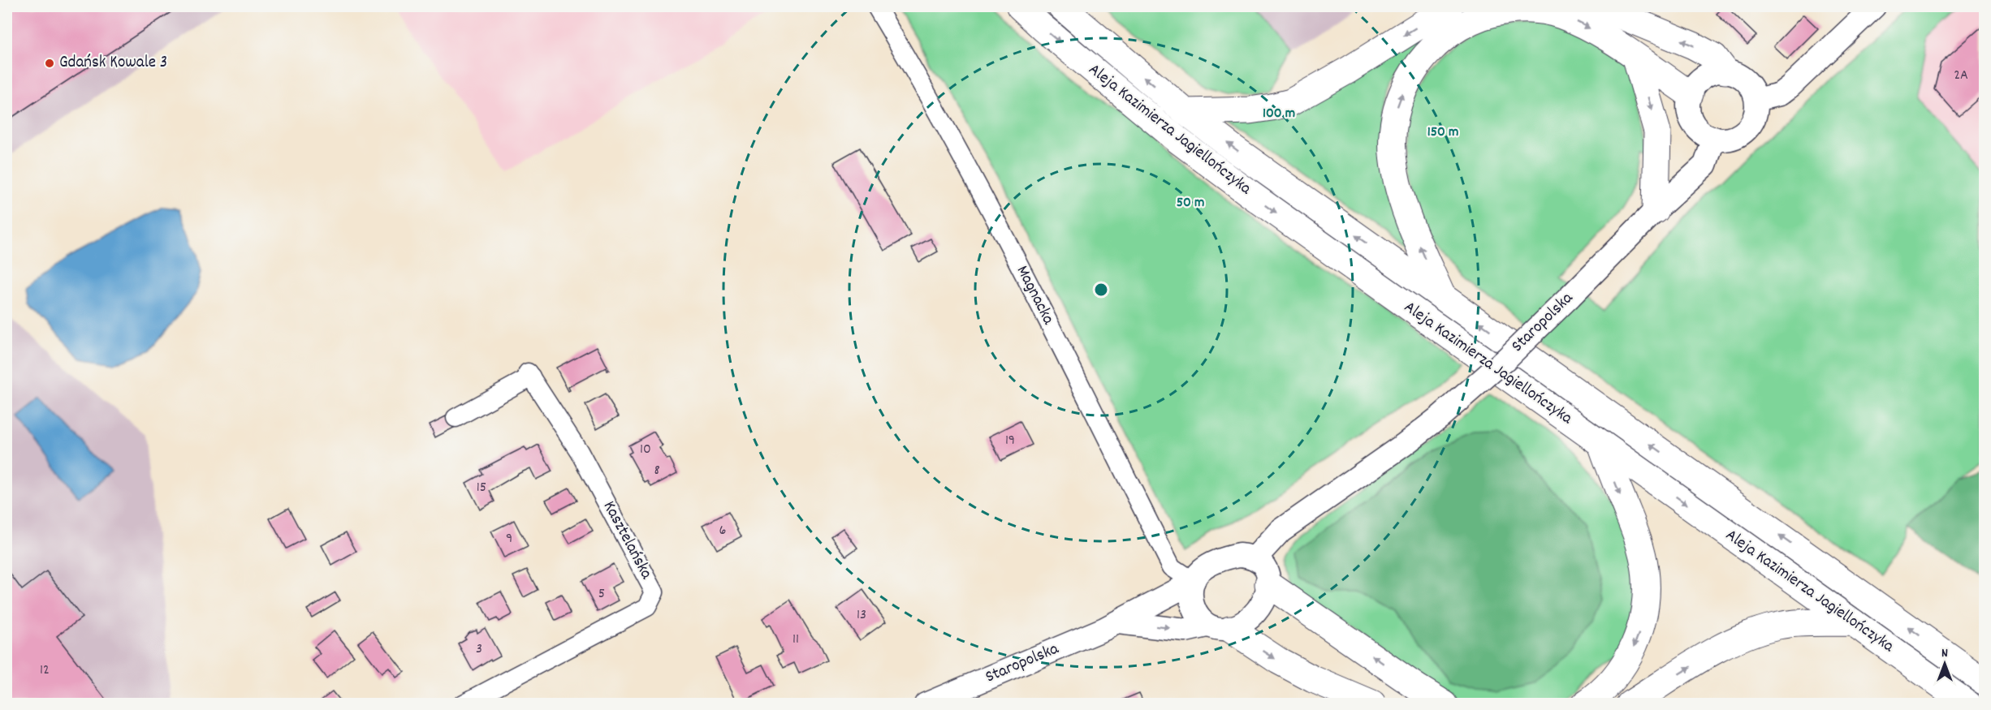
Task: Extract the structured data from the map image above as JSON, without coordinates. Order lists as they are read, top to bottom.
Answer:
{
  "streets": {
    "highway": ["Aleja Kazimierza Jagiellończyka"],
    "main road": ["Staropolska"],
    "street": ["Magnacka", "Kasztelańska"]
  },
  "crossings": [
    ["Magnacka", "Staropolska"]
  ],
  "places": ["Gdańsk Kowale 3"],
  "house_numbers": [
    "2A",
    "19",
    "10",
    "8",
    "15",
    "6",
    "9",
    "5",
    "13",
    "11",
    "3",
    "12"
  ],
  "north": "top",
  "rings": ["100 m", "150 m", "50 m"]
}
